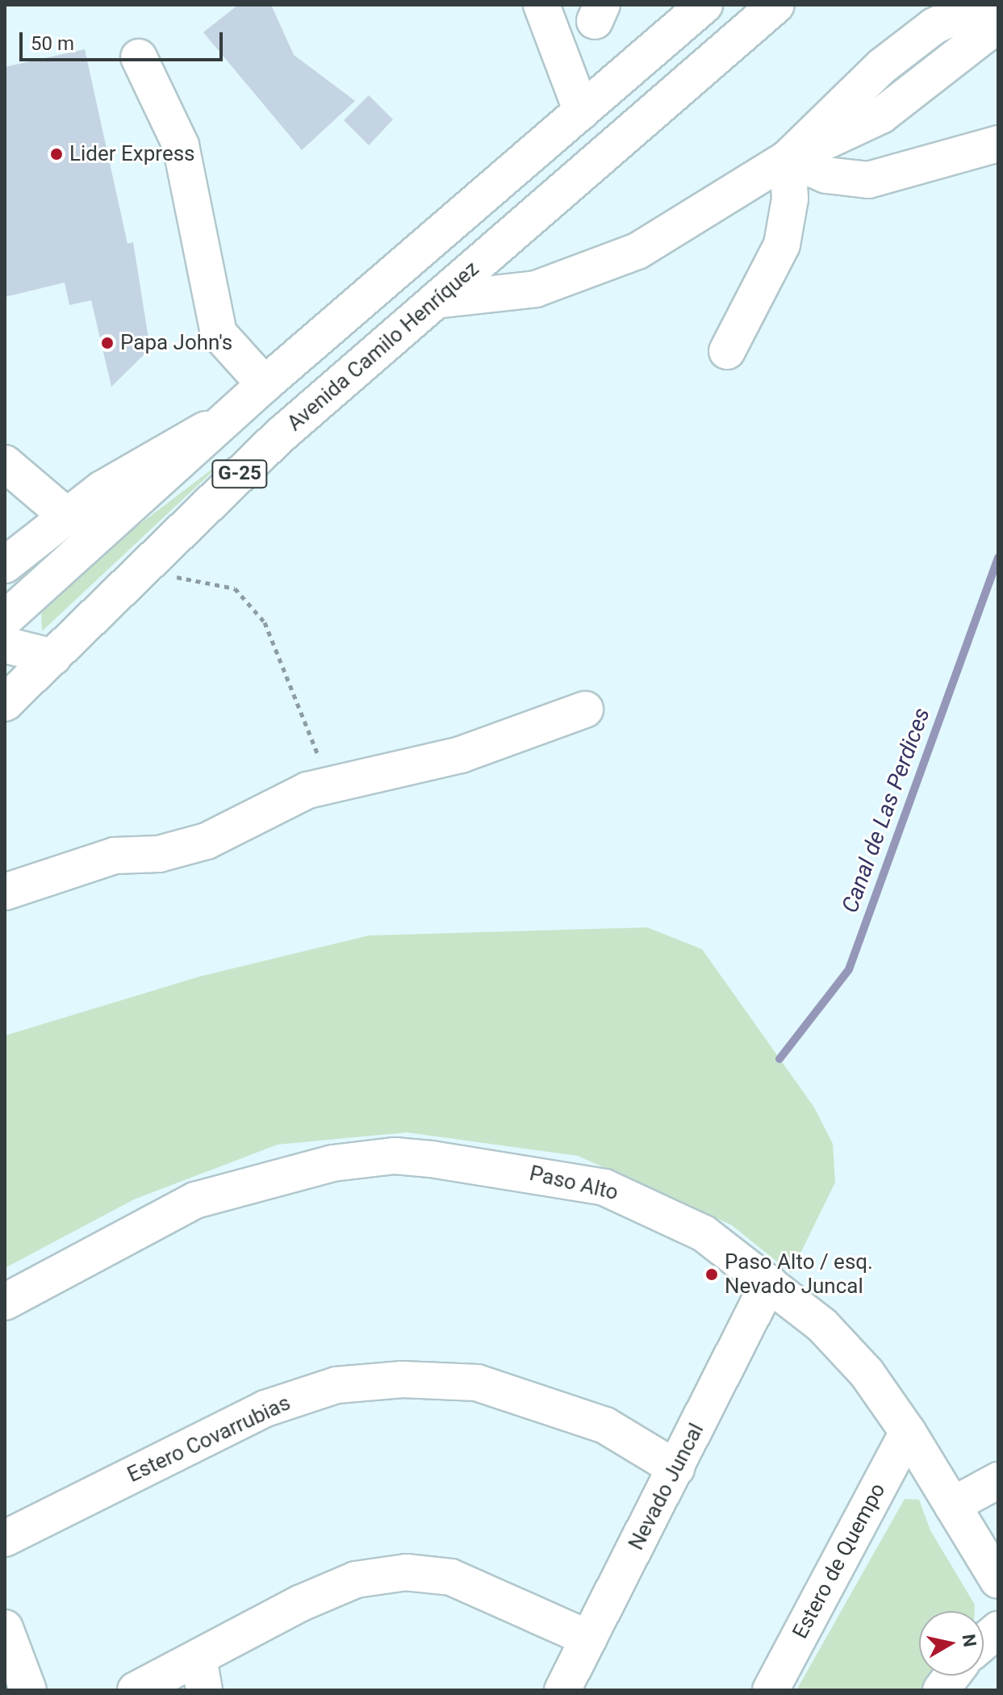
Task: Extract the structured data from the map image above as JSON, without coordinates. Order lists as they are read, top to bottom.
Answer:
{
  "streets": {
    "street": [
      "Avenida Camilo Henríquez",
      "G-25",
      "Paso Alto",
      "Estero Covarrubias",
      "Nevado Juncal",
      "Estero de Quempo"
    ]
  },
  "crossings": [
    ["Paso Alto", "Nevado Juncal"],
    ["Paso Alto", "Estero de Quempo"],
    ["Estero Covarrubias", "Nevado Juncal"]
  ],
  "water": ["Canal de Las Perdices"],
  "places": ["Lider Express", "Papa John's", "Paso Alto / esq. Nevado Juncal"],
  "scale_bar": "50 m",
  "north": "right"
}
